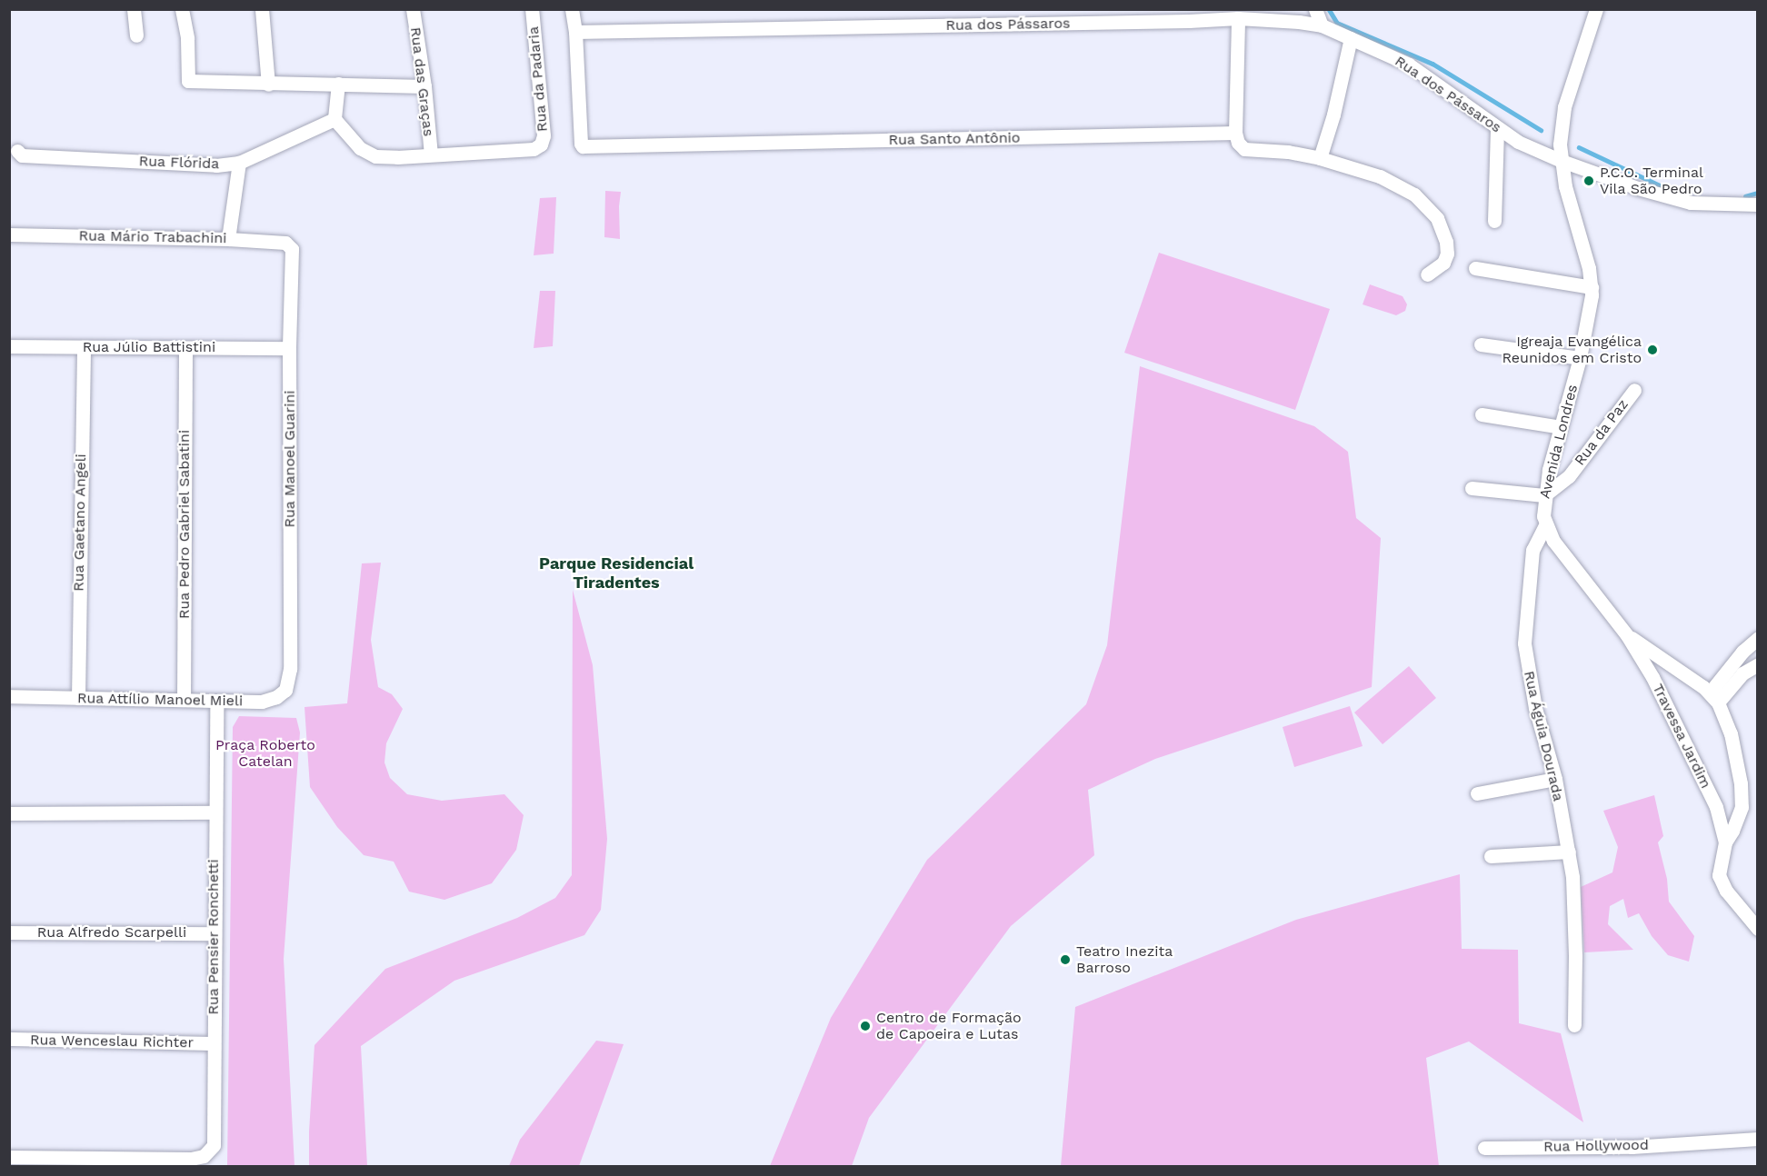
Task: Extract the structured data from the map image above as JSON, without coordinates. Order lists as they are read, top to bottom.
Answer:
{
  "streets": {
    "street": [
      "Rua dos Pássaros",
      "Rua da Padaria",
      "Rua das Graças",
      "Rua Santo Antônio",
      "Rua Flórida",
      "Rua Mário Trabachini",
      "Rua Júlio Battistini",
      "Rua da Paz",
      "Avenida Londres",
      "Rua Manoel Guarini",
      "Rua Gaetano Angeli",
      "Rua Pedro Gabriel Sabatini",
      "Rua Attílio Manoel Mieli",
      "Rua Águia Dourada",
      "Travessa Jardim",
      "Rua Alfredo Scarpelli",
      "Rua Pensier Ronchetti",
      "Rua Wenceslau Richter",
      "Rua Hollywood"
    ]
  },
  "crossings": [
    ["Rua dos Pássaros", "Rua Santo Antônio"],
    ["Rua dos Pássaros", "Avenida Londres"],
    ["Rua da Padaria", "Rua das Graças"],
    ["Rua Mário Trabachini", "Rua Manoel Guarini"],
    ["Rua Júlio Battistini", "Rua Manoel Guarini"],
    ["Rua Júlio Battistini", "Rua Gaetano Angeli"],
    ["Rua Júlio Battistini", "Rua Pedro Gabriel Sabatini"],
    ["Rua da Paz", "Avenida Londres"],
    ["Avenida Londres", "Rua Águia Dourada"],
    ["Rua Manoel Guarini", "Rua Attílio Manoel Mieli"],
    ["Rua Gaetano Angeli", "Rua Attílio Manoel Mieli"],
    ["Rua Pedro Gabriel Sabatini", "Rua Attílio Manoel Mieli"],
    ["Rua Attílio Manoel Mieli", "Rua Pensier Ronchetti"],
    ["Rua Alfredo Scarpelli", "Rua Pensier Ronchetti"],
    ["Rua Pensier Ronchetti", "Rua Wenceslau Richter"]
  ],
  "districts": ["Parque Residencial Tiradentes"],
  "parks": ["Praça Roberto Catelan"],
  "places": [
    "P.C.O. Terminal Vila São Pedro",
    "Igreaja Evangélica Reunidos em Cristo",
    "Teatro Inezita Barroso",
    "Centro de Formação de Capoeira e Lutas"
  ]
}
